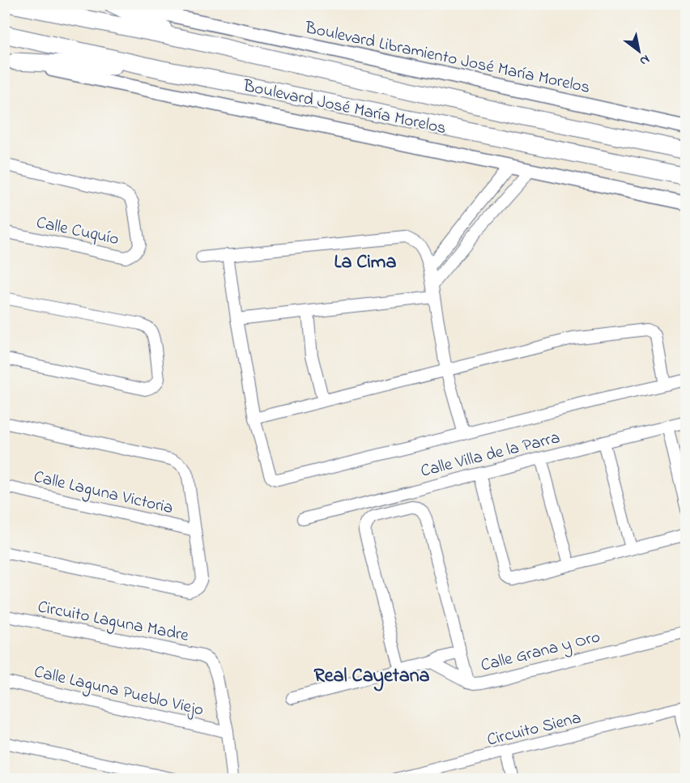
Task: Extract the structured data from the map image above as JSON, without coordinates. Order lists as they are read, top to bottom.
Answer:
{
  "streets": {
    "main road": ["Boulevard José María Morelos"],
    "street": [
      "Boulevard Libramiento José María Morelos",
      "Calle Cuquío",
      "Calle Villa de la Parra",
      "Calle Laguna Victoria",
      "Circuito Laguna Madre",
      "Calle Grana y Oro",
      "Calle Laguna Pueblo Viejo",
      "Circuito Siena"
    ]
  },
  "crossings": [
    ["Circuito Laguna Madre", "Calle Laguna Pueblo Viejo"]
  ],
  "districts": ["La Cima", "Real Cayetana"],
  "north": "bottom right"
}
